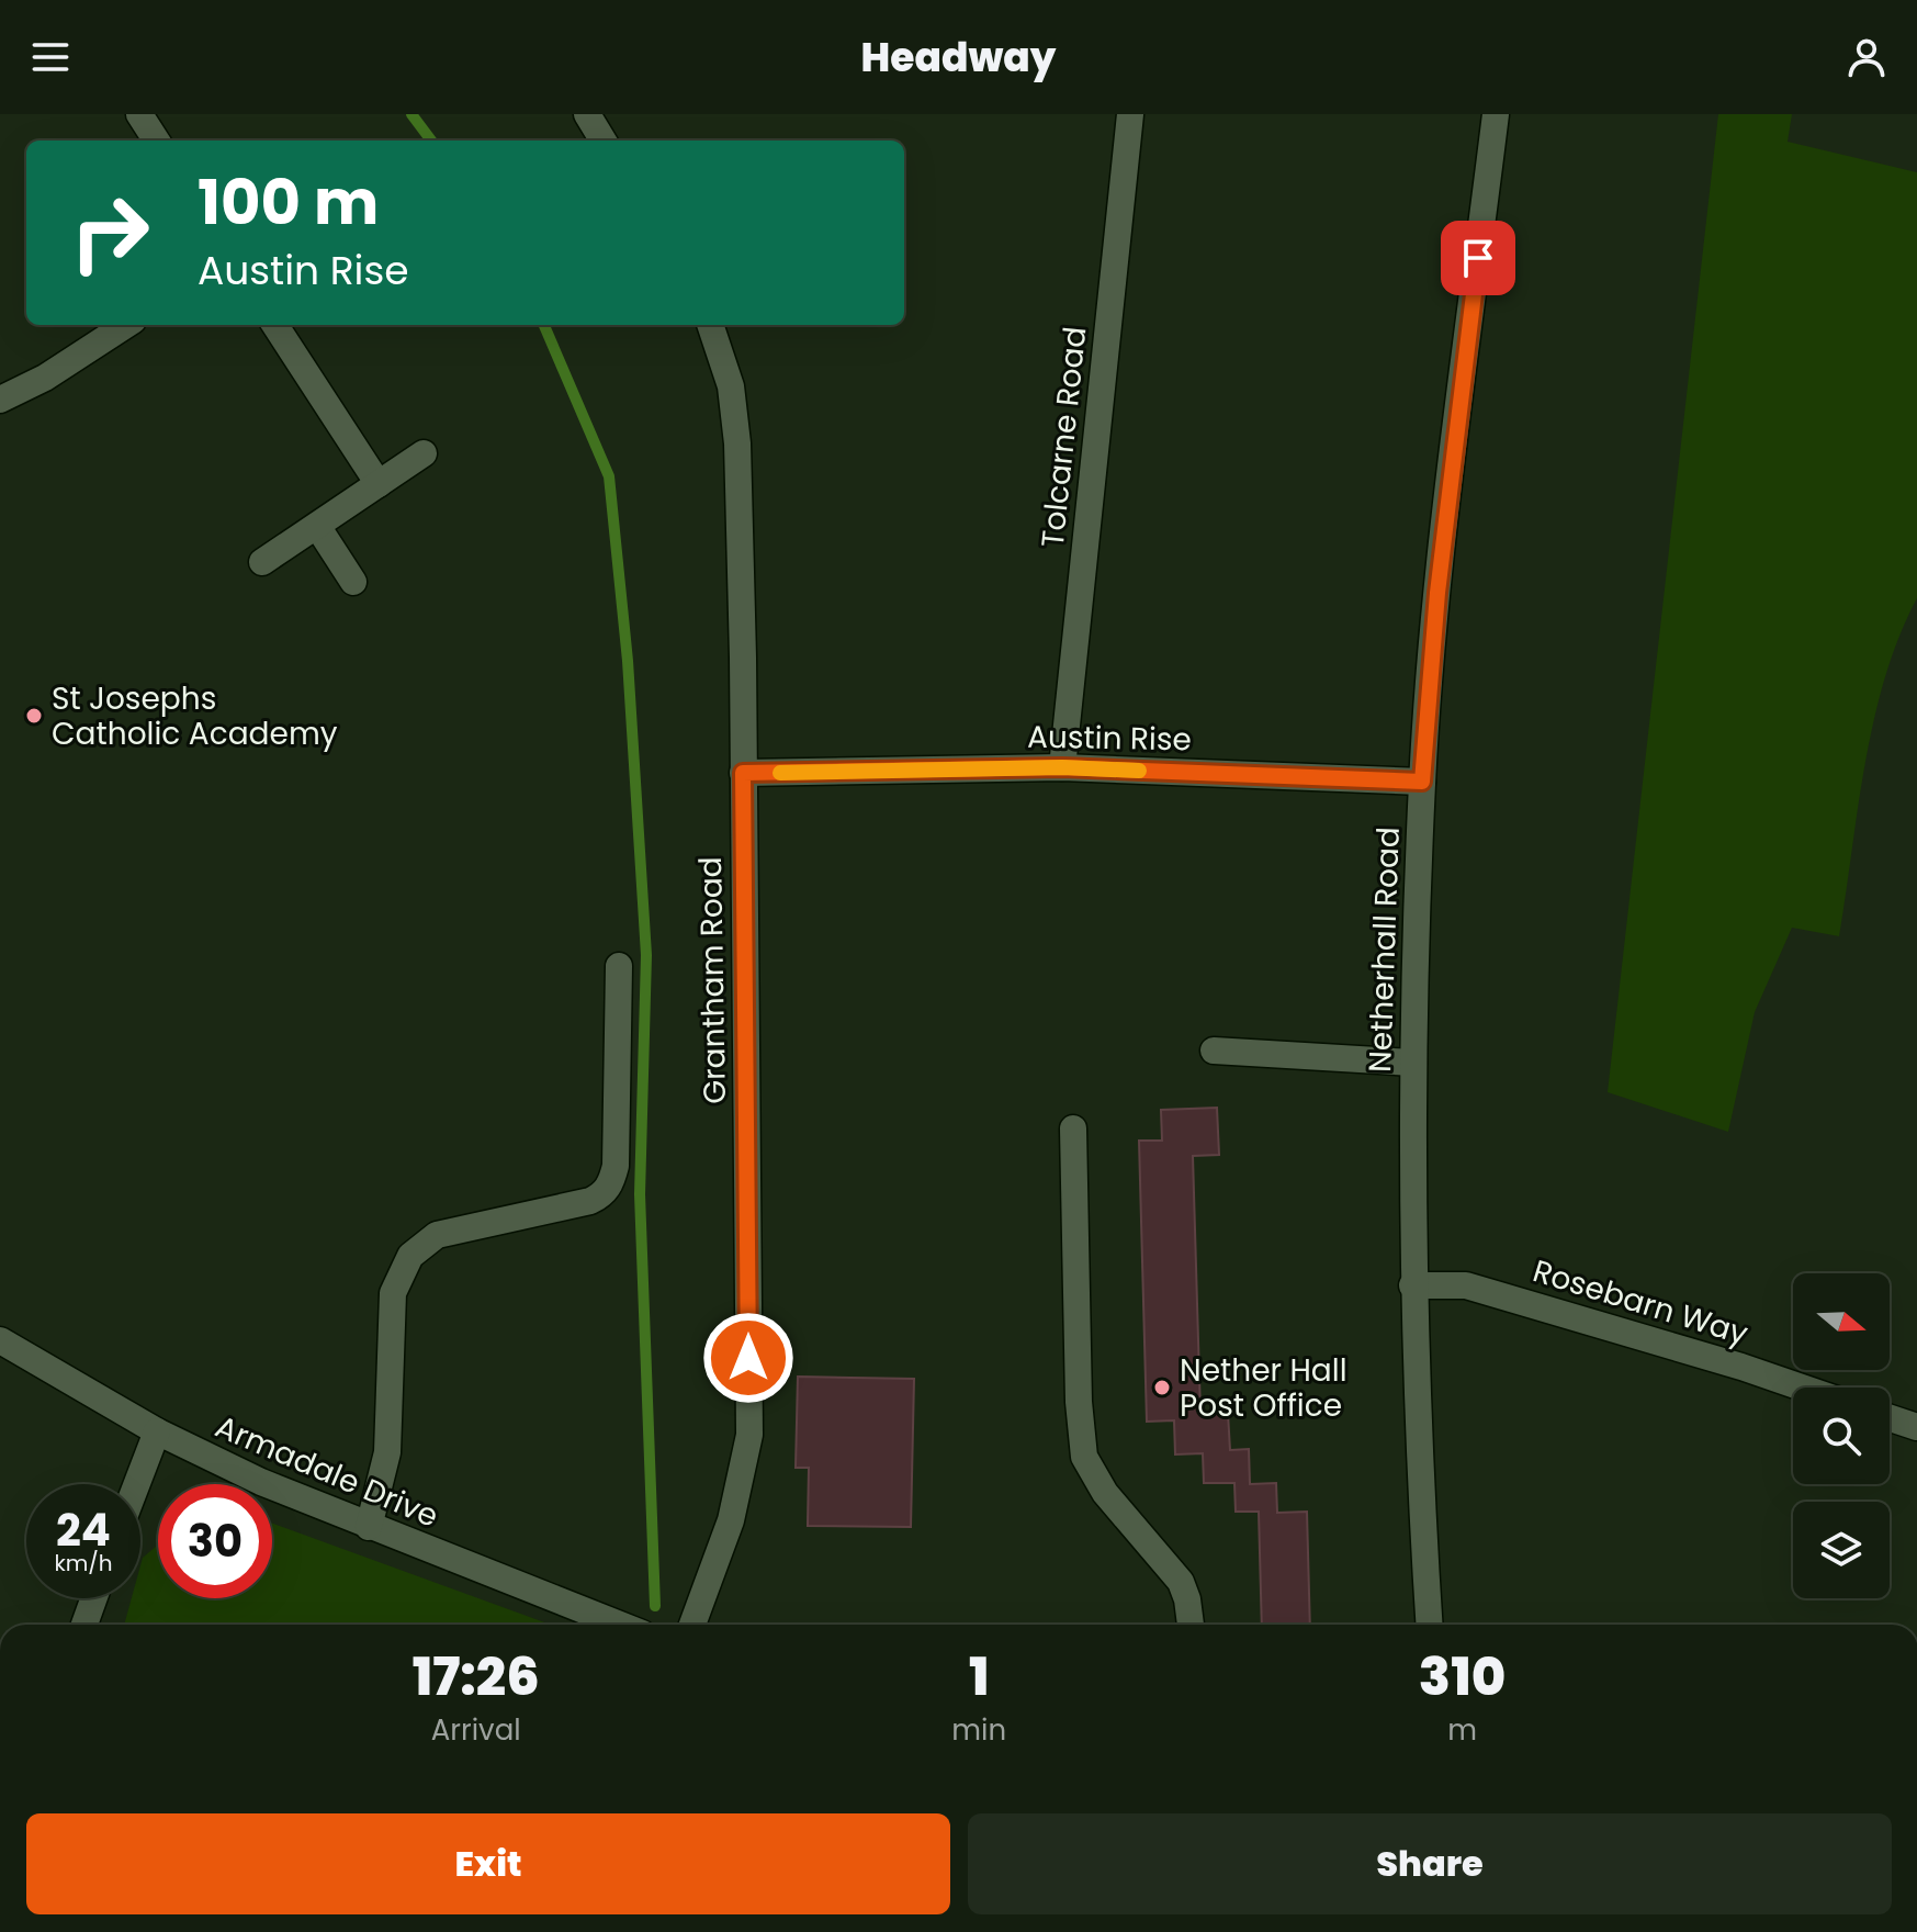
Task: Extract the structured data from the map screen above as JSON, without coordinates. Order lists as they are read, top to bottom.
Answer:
{
  "streets": {
    "street": [
      "Tolcarne Road",
      "Austin Rise",
      "Netherhall Road",
      "Grantham Road",
      "Rosebarn Way",
      "Armadale Drive"
    ]
  },
  "crossings": [
    ["Tolcarne Road", "Austin Rise"],
    ["Austin Rise", "Netherhall Road"],
    ["Austin Rise", "Grantham Road"],
    ["Netherhall Road", "Rosebarn Way"]
  ],
  "places": ["St Josephs Catholic Academy", "Nether Hall Post Office"],
  "north": "right",
  "page": {
    "header": "Headway",
    "turn": ["100 m", "Austin Rise"],
    "speed": "24 km/h",
    "limit": "30",
    "eta": [
      "17:26",
      "Arrival",
      "1",
      "min",
      "310",
      "m"
    ],
    "buttons": ["Exit", "Share"]
  }
}
